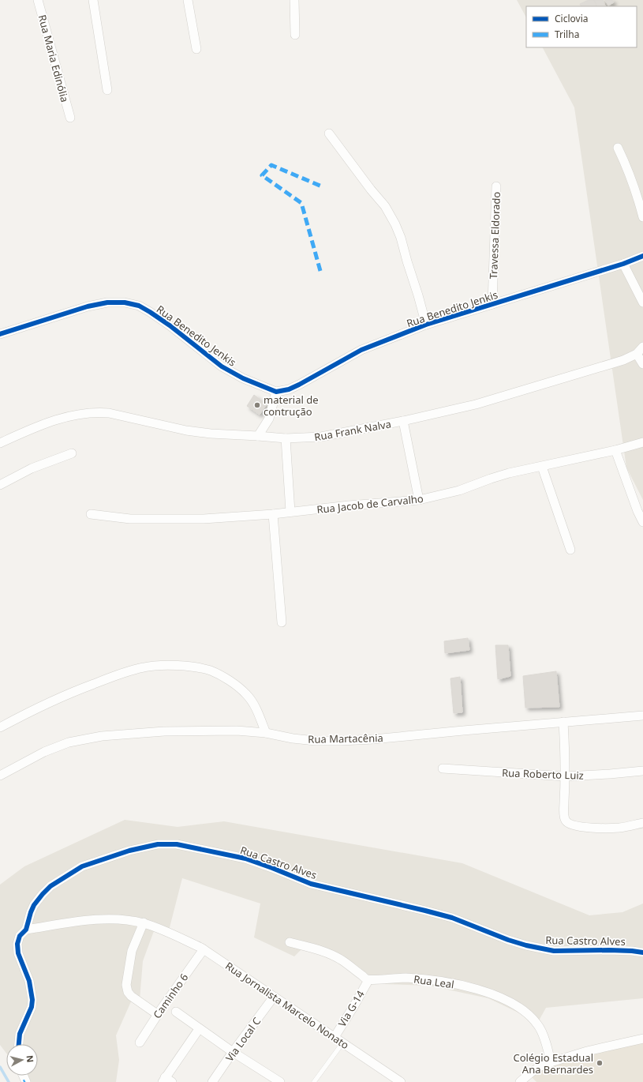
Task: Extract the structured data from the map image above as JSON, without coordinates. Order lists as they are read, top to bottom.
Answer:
{
  "streets": {
    "street": [
      "Rua Maria Edinólia",
      "Travessa Eldorado",
      "Rua Benedito Jenkis",
      "Rua Frank Nalva",
      "Rua Jacob de Carvalho",
      "Rua Martacênia",
      "Rua Roberto Luiz",
      "Rua Castro Alves",
      "Rua Leal",
      "Caminho 6",
      "Rua Jornalista Marcelo Nonato",
      "Via G-14",
      "Via Local C"
    ]
  },
  "crossings": [
    ["Travessa Eldorado", "Rua Benedito Jenkis"],
    ["Rua Castro Alves", "Rua Jornalista Marcelo Nonato"],
    ["Rua Leal", "Via G-14"],
    ["Caminho 6", "Rua Jornalista Marcelo Nonato"],
    ["Rua Jornalista Marcelo Nonato", "Via G-14"],
    ["Rua Jornalista Marcelo Nonato", "Via Local C"]
  ],
  "places": ["material de contrução", "Colégio Estadual Ana Bernardes"],
  "legend": ["Ciclovia", "Trilha"],
  "north": "right"
}
